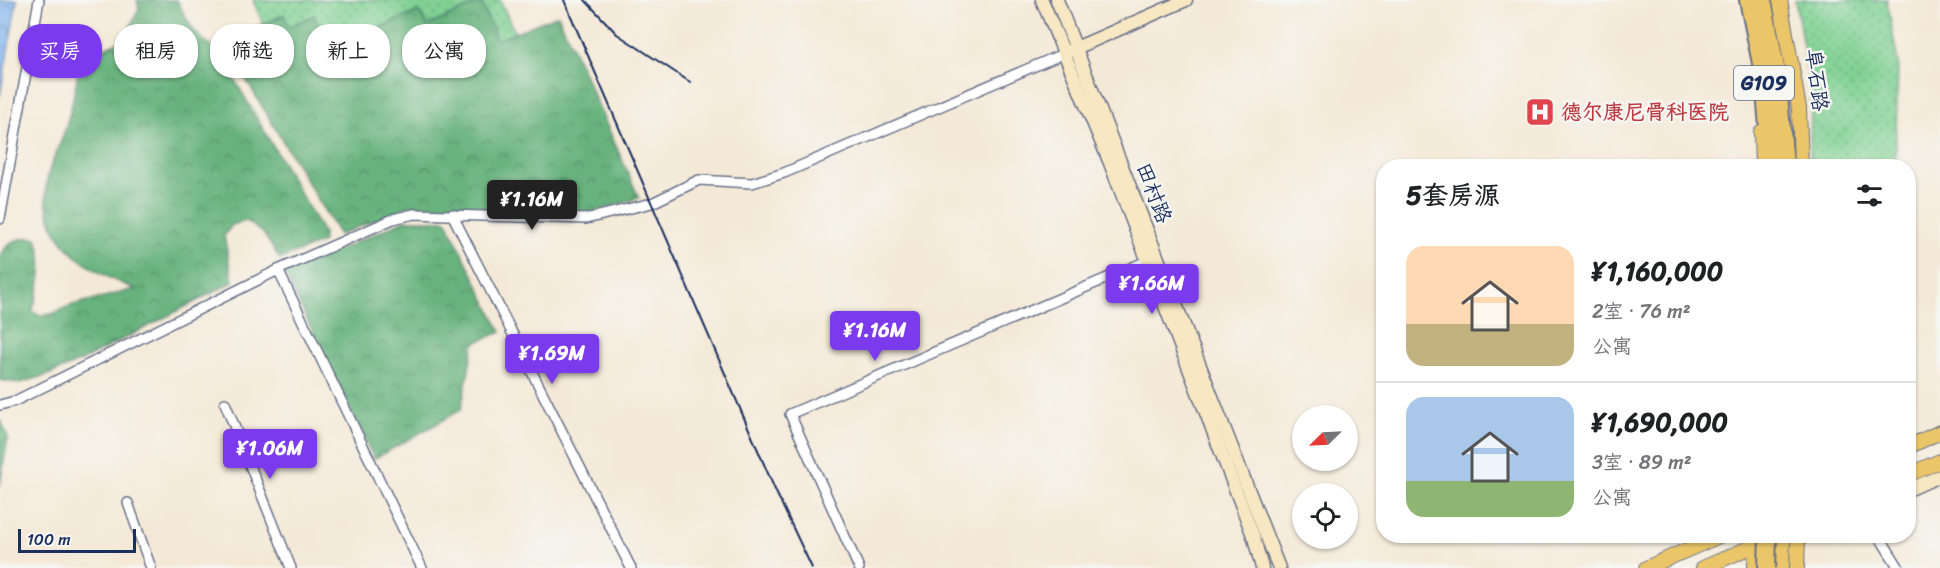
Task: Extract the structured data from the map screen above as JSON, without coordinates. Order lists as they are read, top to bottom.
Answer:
{
  "streets": {
    "highway": ["阜石路", "G109"],
    "main road": ["田村路"]
  },
  "places": {
    "hospital": ["德尔康尼骨科医院"]
  },
  "scale_bar": "100 m",
  "north": "bottom left",
  "page": {
    "chip": [
      "买房",
      "租房",
      "筛选",
      "新上",
      "公寓"
    ],
    "heading": "5套房源",
    "price": [
      "¥1.16M",
      "¥1.66M",
      "¥1.16M",
      "¥1.69M",
      "¥1.06M"
    ],
    "list": [
      {
        "name": "¥1,160,000",
        "note": "2室 · 76 m² · 公寓"
      },
      {
        "name": "¥1,690,000",
        "note": "3室 · 89 m² · 公寓"
      }
    ],
    "scale": "100 m"
  }
}
